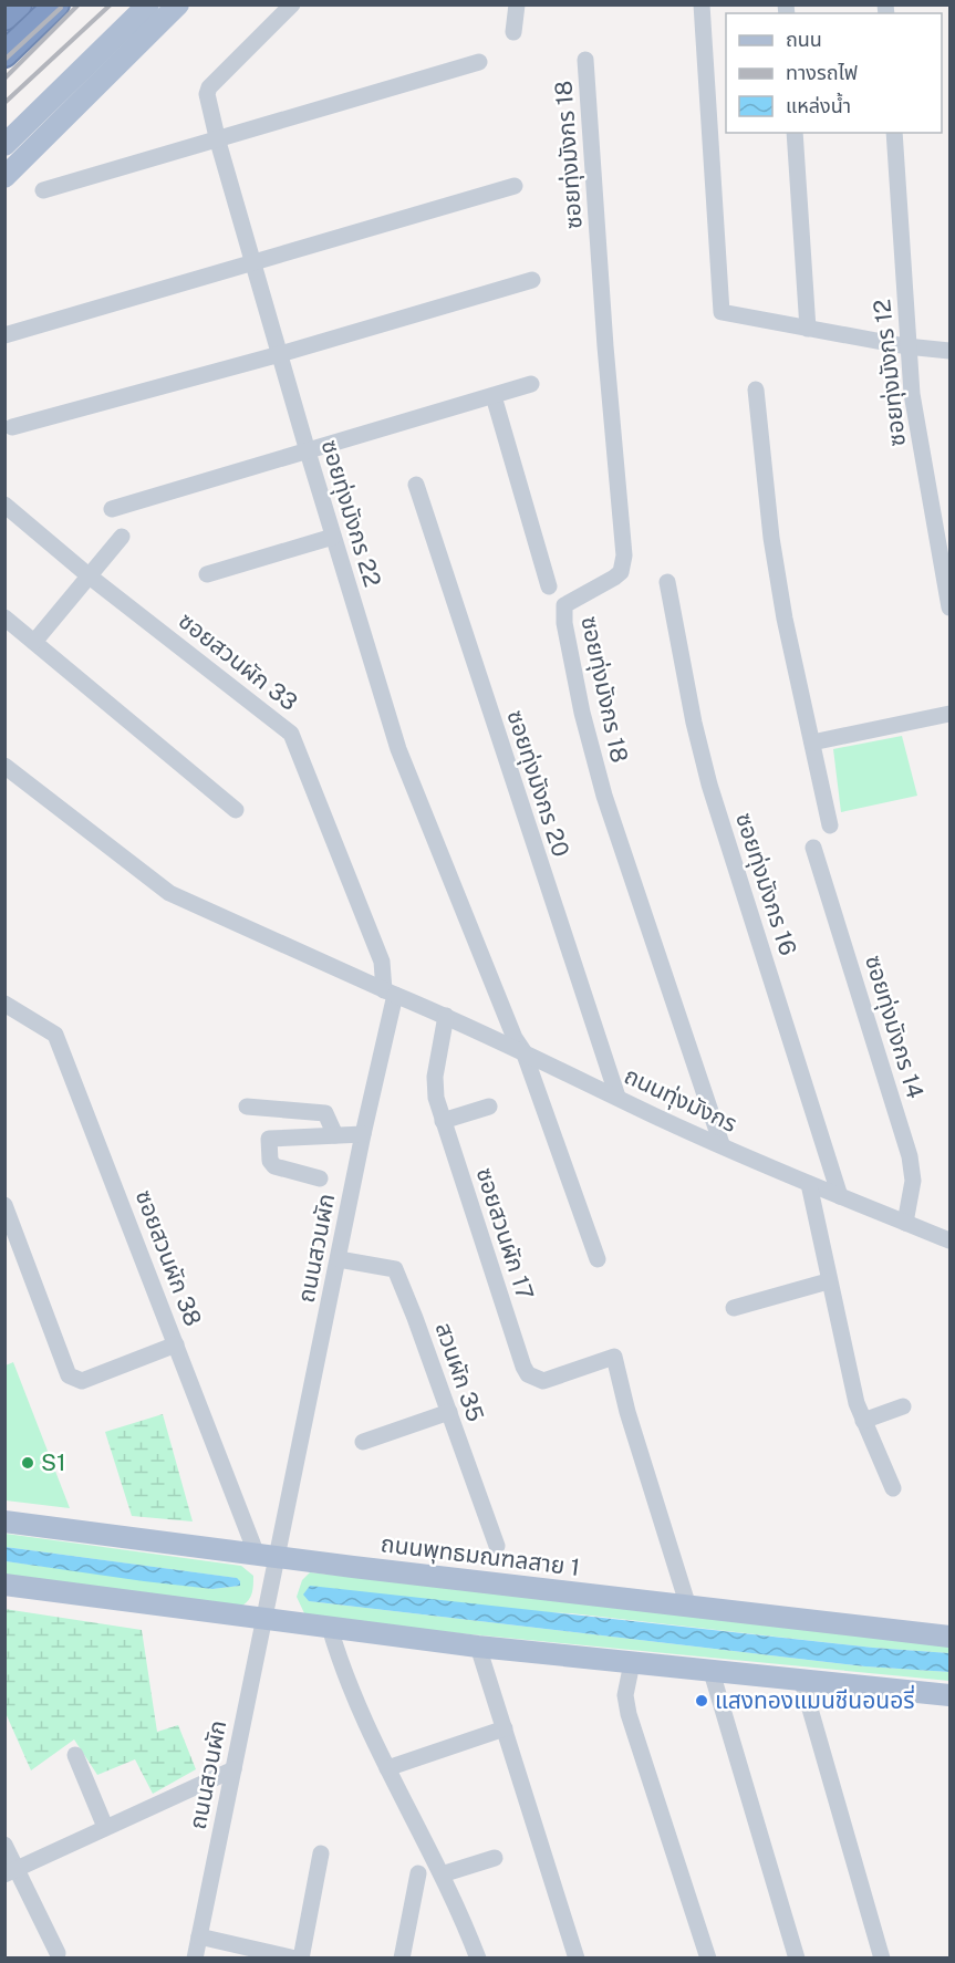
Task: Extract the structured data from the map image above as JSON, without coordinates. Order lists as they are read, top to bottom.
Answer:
{
  "streets": {
    "main road": ["ถนนพุทธมณฑลสาย 1"],
    "street": [
      "ซอยทุ่งมังกร 18",
      "ซอยทุ่งมังกร 12",
      "ซอยทุ่งมังกร 22",
      "ซอยสวนผัก 33",
      "ซอยทุ่งมังกร 20",
      "ซอยทุ่งมังกร 16",
      "ซอยทุ่งมังกร 14",
      "ถนนทุ่งมังกร",
      "ซอยสวนผัก 17",
      "ถนนสวนผัก",
      "ซอยสวนผัก 38",
      "สวนผัก 35"
    ]
  },
  "crossings": [
    ["ซอยทุ่งมังกร 18", "ถนนทุ่งมังกร"],
    ["ซอยทุ่งมังกร 22", "ถนนทุ่งมังกร"],
    ["ซอยสวนผัก 33", "ถนนทุ่งมังกร"],
    ["ซอยสวนผัก 33", "ถนนสวนผัก"],
    ["ซอยทุ่งมังกร 20", "ถนนทุ่งมังกร"],
    ["ซอยทุ่งมังกร 16", "ถนนทุ่งมังกร"],
    ["ซอยทุ่งมังกร 14", "ถนนทุ่งมังกร"],
    ["ถนนทุ่งมังกร", "ซอยสวนผัก 17"],
    ["ถนนทุ่งมังกร", "ถนนสวนผัก"],
    ["ซอยสวนผัก 17", "ถนนพุทธมณฑลสาย 1"],
    ["ถนนสวนผัก", "ซอยสวนผัก 38"],
    ["ถนนสวนผัก", "สวนผัก 35"],
    ["ถนนสวนผัก", "ถนนพุทธมณฑลสาย 1"],
    ["ซอยสวนผัก 38", "ถนนพุทธมณฑลสาย 1"]
  ],
  "places": ["S1", "แสงทองแมนชีนอนอรี่"],
  "legend": ["ถนน", "ทางรถไฟ", "แหล่งน้ำ"]
}
